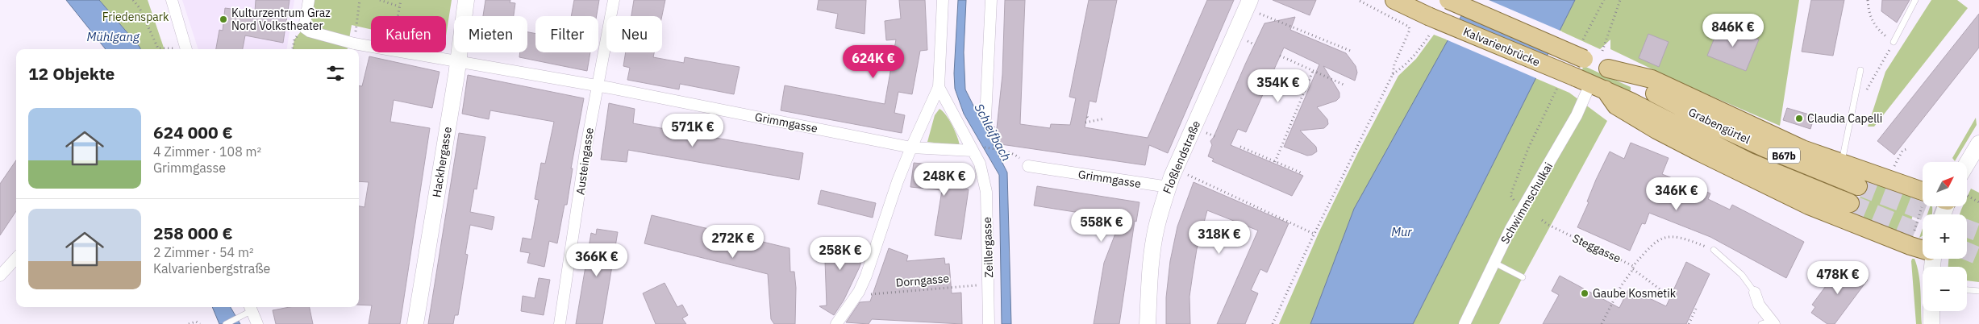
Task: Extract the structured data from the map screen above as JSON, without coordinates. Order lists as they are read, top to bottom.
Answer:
{
  "streets": {
    "main road": [
      "Kalvarienbrücke",
      "Grabengürtel",
      "B67b",
      "Floßlendstraße",
      "Hackhergasse"
    ],
    "street": [
      "Grimmgasse",
      "Austeingasse",
      "Schwimmschulkai",
      "Zeillergasse"
    ],
    "path": ["Steggasse", "Dorngasse"]
  },
  "crossings": [
    ["Kalvarienbrücke", "Grabengürtel"],
    ["Kalvarienbrücke", "B67b"],
    ["Kalvarienbrücke", "Schwimmschulkai"],
    ["Grimmgasse", "Floßlendstraße"],
    ["Grimmgasse", "Austeingasse"],
    ["Grimmgasse", "Hackhergasse"],
    ["Grimmgasse", "Zeillergasse"],
    ["Grabengürtel", "Schwimmschulkai"],
    ["Zeillergasse", "Dorngasse"]
  ],
  "water": ["Mühlgang", "Schleifbach", "Mur"],
  "parks": ["Friedenspark"],
  "places": ["Kulturzentrum Graz Nord Volkstheater", "Claudia Capelli", "Gaube Kosmetik"],
  "north": "top right",
  "page": {
    "price": [
      "846K €",
      "624K €",
      "354K €",
      "571K €",
      "248K €",
      "346K €",
      "558K €",
      "318K €",
      "272K €",
      "258K €",
      "366K €",
      "478K €"
    ],
    "chip": [
      "Kaufen",
      "Mieten",
      "Filter",
      "Neu"
    ],
    "heading": "12 Objekte",
    "list": [
      {
        "name": "624 000 €",
        "note": "4 Zimmer · 108 m² · Grimmgasse"
      },
      {
        "name": "258 000 €",
        "note": "2 Zimmer · 54 m² · Kalvarienbergstraße"
      }
    ],
    "map_buttons": ["+", "−"]
  }
}
